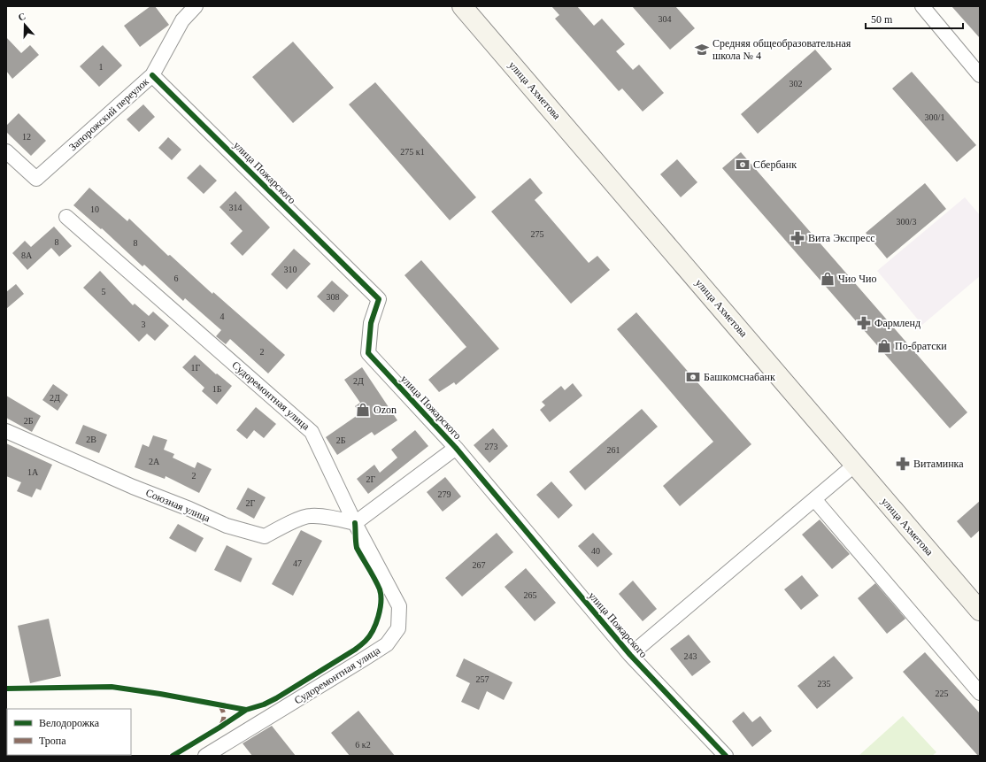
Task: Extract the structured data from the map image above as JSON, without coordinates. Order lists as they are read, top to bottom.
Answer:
{
  "streets": {
    "main road": ["улица Ахметова"],
    "street": [
      "Запорожский переулок",
      "улица Пожарского",
      "Судоремонтная улица",
      "Союзная улица"
    ]
  },
  "crossings": [
    ["Запорожский переулок", "улица Пожарского"],
    ["Судоремонтная улица", "Союзная улица"]
  ],
  "places": {
    "school or university": ["Средняя общеобразовательная школа № 4"],
    "bank": ["Сбербанк", "Башкомснабанк"],
    "pharmacy": ["Вита Экспресс", "Фармленд", "Витаминка"],
    "shop": ["Чио Чио", "По-братски", "Ozon"]
  },
  "house_numbers": [
    "304",
    "1",
    "302",
    "300/1",
    "12",
    "275 к1",
    "314",
    "10",
    "300/3",
    "275",
    "8",
    "8",
    "8А",
    "310",
    "6",
    "5",
    "308",
    "4",
    "3",
    "2",
    "1Г",
    "2Д",
    "1Б",
    "2Д",
    "2Б",
    "2В",
    "2Б",
    "273",
    "261",
    "2А",
    "1А",
    "2",
    "2Г",
    "279",
    "2Г",
    "40",
    "47",
    "267",
    "265",
    "243",
    "257",
    "235",
    "225",
    "6 к2"
  ],
  "legend": ["Велодорожка", "Тропа"],
  "scale_bar": "50 m",
  "north": "top"
}
